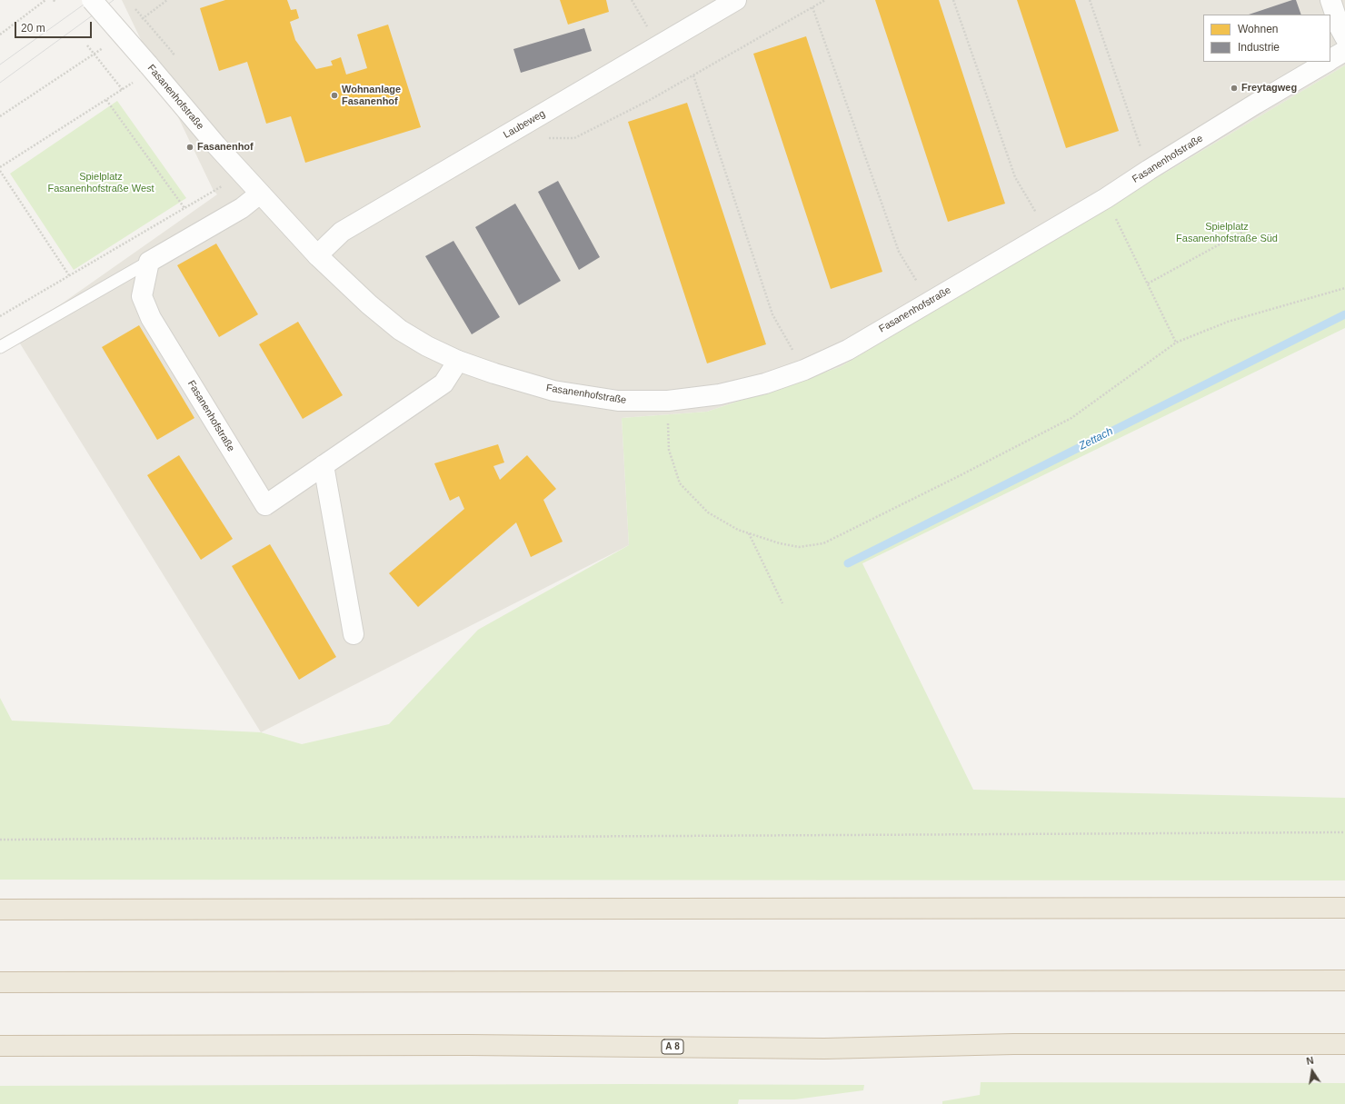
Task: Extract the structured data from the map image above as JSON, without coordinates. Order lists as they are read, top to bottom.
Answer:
{
  "streets": {
    "highway": ["A 8"],
    "street": ["Fasanenhofstraße", "Laubeweg"]
  },
  "crossings": [
    ["Fasanenhofstraße", "Laubeweg"]
  ],
  "water": ["Zettach"],
  "parks": ["Spielplatz Fasanenhofstraße West", "Spielplatz Fasanenhofstraße Süd"],
  "places": ["Freytagweg", "Wohnanlage Fasanenhof", "Fasanenhof"],
  "legend": ["Wohnen", "Industrie"],
  "scale_bar": "20 m",
  "north": "top"
}
